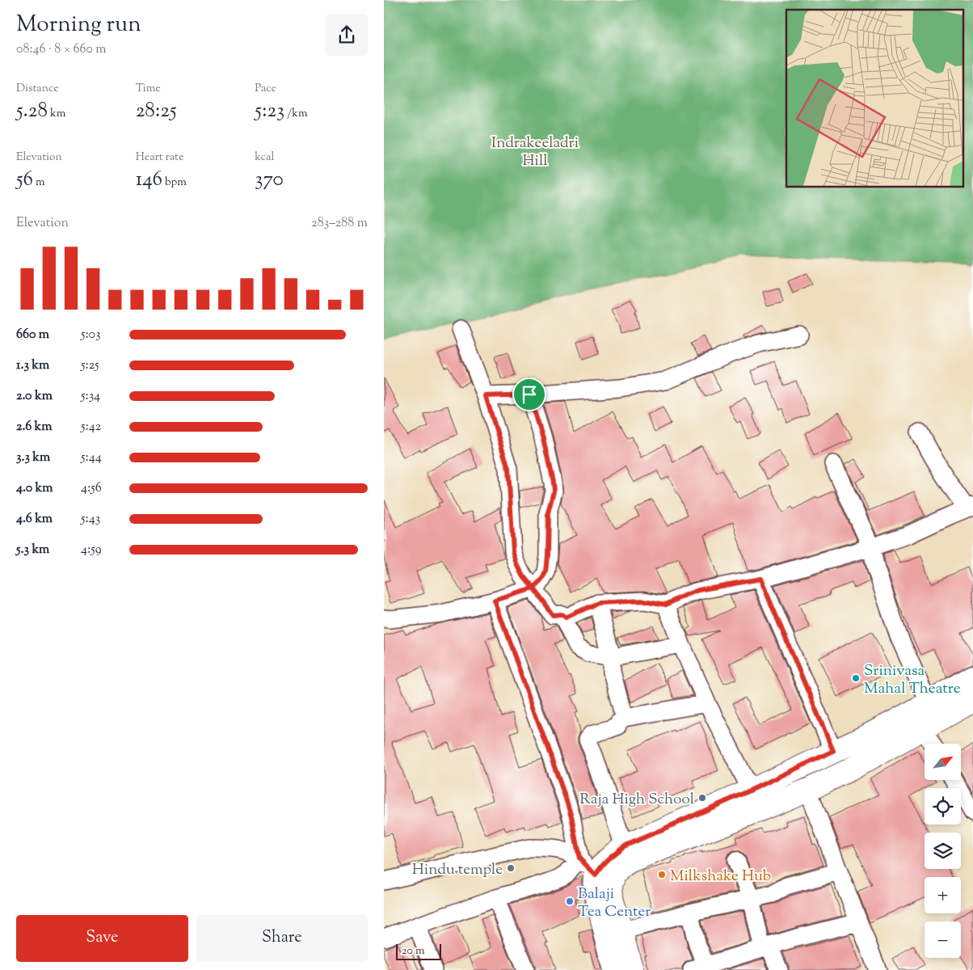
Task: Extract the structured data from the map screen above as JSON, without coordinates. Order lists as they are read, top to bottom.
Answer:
{
  "parks": ["Indrakeeladri Hill"],
  "places": [
    "Srinivasa Mahal Theatre",
    "Raja High School",
    "Hindu temple",
    "Milkshake Hub",
    "Balaji Tea Center"
  ],
  "scale_bar": "20 m",
  "north": "top right",
  "page": {
    "heading": ["Morning run", "08:46 · 8 × 660 m"],
    "stats": [
      ["Distance", "5.28 km"],
      ["Time", "28:25"],
      ["Pace", "5:23 /km"],
      ["Elevation", "56 m"],
      ["Heart rate", "146 bpm"],
      ["kcal", "370"]
    ],
    "chart": ["Elevation", "283–288 m"],
    "list": [
      {
        "name": "660 m",
        "note": "5:03"
      },
      {
        "name": "1.3 km",
        "note": "5:25"
      },
      {
        "name": "2.0 km",
        "note": "5:34"
      },
      {
        "name": "2.6 km",
        "note": "5:42"
      },
      {
        "name": "3.3 km",
        "note": "5:44"
      },
      {
        "name": "4.0 km",
        "note": "4:56"
      },
      {
        "name": "4.6 km",
        "note": "5:43"
      },
      {
        "name": "5.3 km",
        "note": "4:59"
      }
    ],
    "map_buttons": ["+", "−"],
    "buttons": ["Save", "Share"],
    "scale": "20 m"
  }
}
